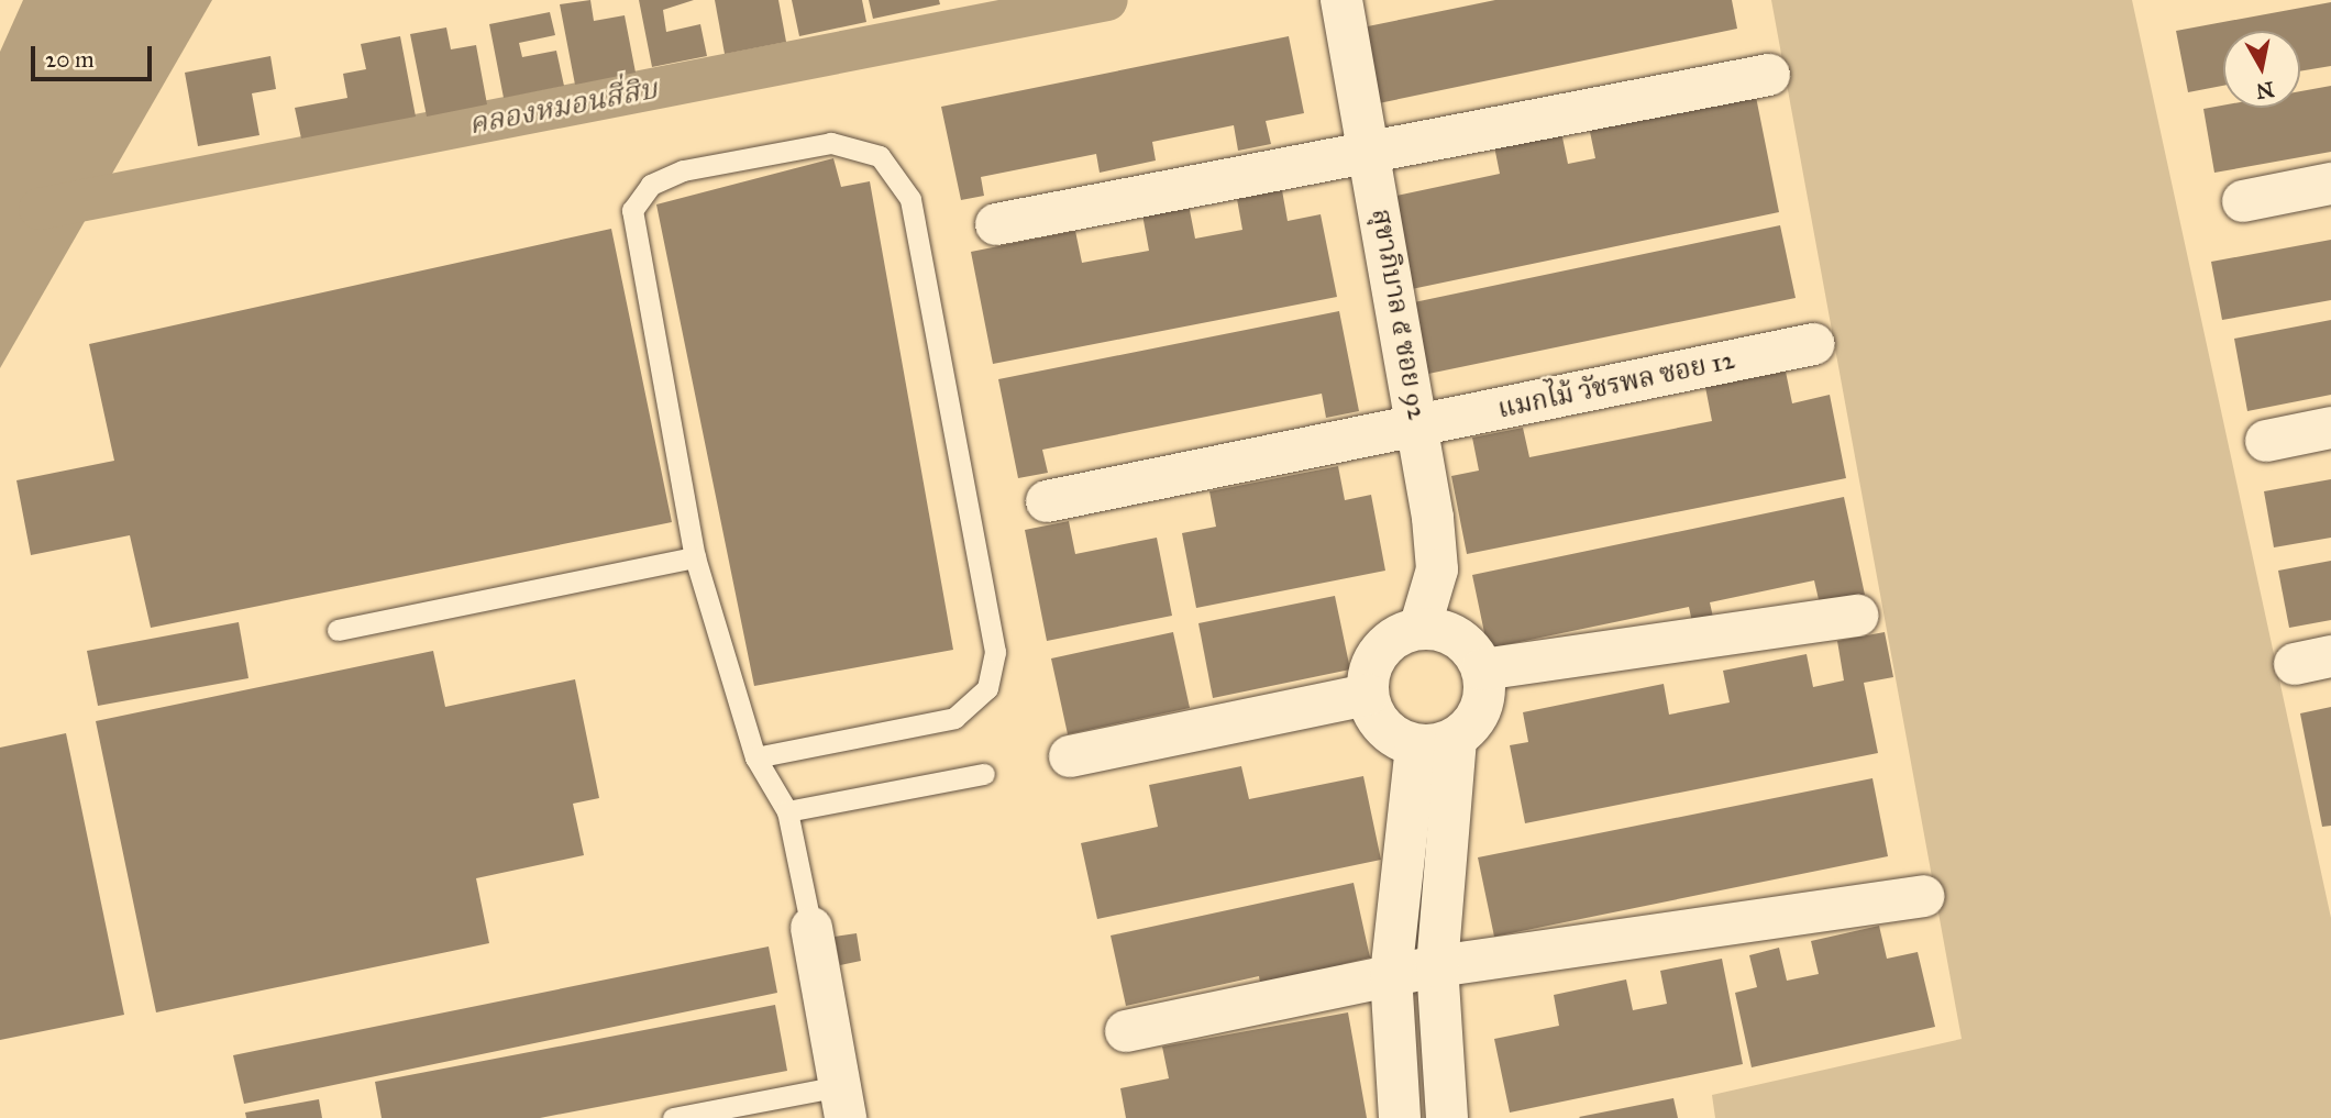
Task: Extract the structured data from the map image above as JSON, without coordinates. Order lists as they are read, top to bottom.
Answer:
{
  "streets": {
    "street": ["สุขาภิบาล ๕ ซอย 92", "แมกไม้ วัชรพล ซอย 12"]
  },
  "crossings": [
    ["สุขาภิบาล ๕ ซอย 92", "แมกไม้ วัชรพล ซอย 12"]
  ],
  "water": ["คลองหมอนสี่สิบ"],
  "scale_bar": "20 m",
  "north": "bottom"
}
